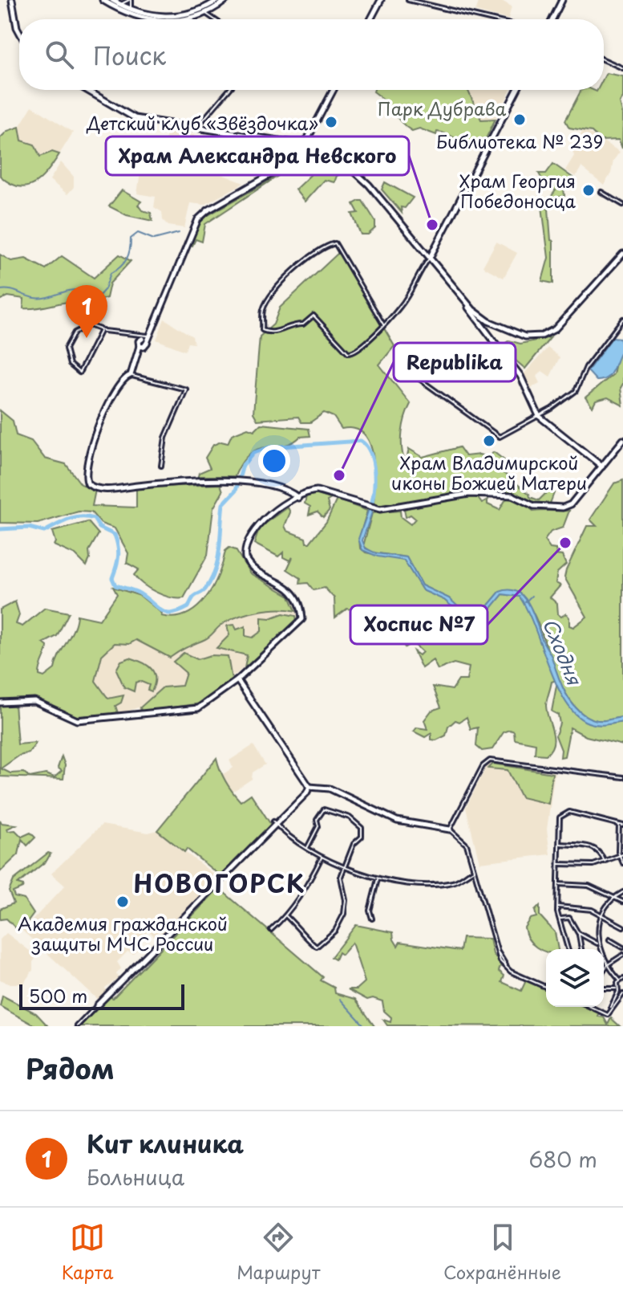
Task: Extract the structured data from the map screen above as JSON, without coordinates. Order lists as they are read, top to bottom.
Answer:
{
  "districts": ["НОВОГОРСК"],
  "water": ["Сходня"],
  "parks": ["Парк Дубрава"],
  "places": [
    "Библиотека № 239",
    "Детский клуб «Звёздочка»",
    "Храм Георгия Победоносца",
    "Храм Александра Невского",
    "Храм Владимирской иконы Божией Матери",
    "Republika",
    "Хоспис №7",
    "Академия гражданской защиты МЧС России"
  ],
  "scale_bar": "500 m",
  "page": {
    "search": "Поиск",
    "pins": "1",
    "scale": "500 m",
    "heading": "Рядом",
    "list": [
      {
        "mark": "1",
        "name": "Кит клиника",
        "note": "Больница",
        "value": "680 m"
      }
    ],
    "nav": ["Карта", "Маршрут", "Сохранённые"]
  }
}
